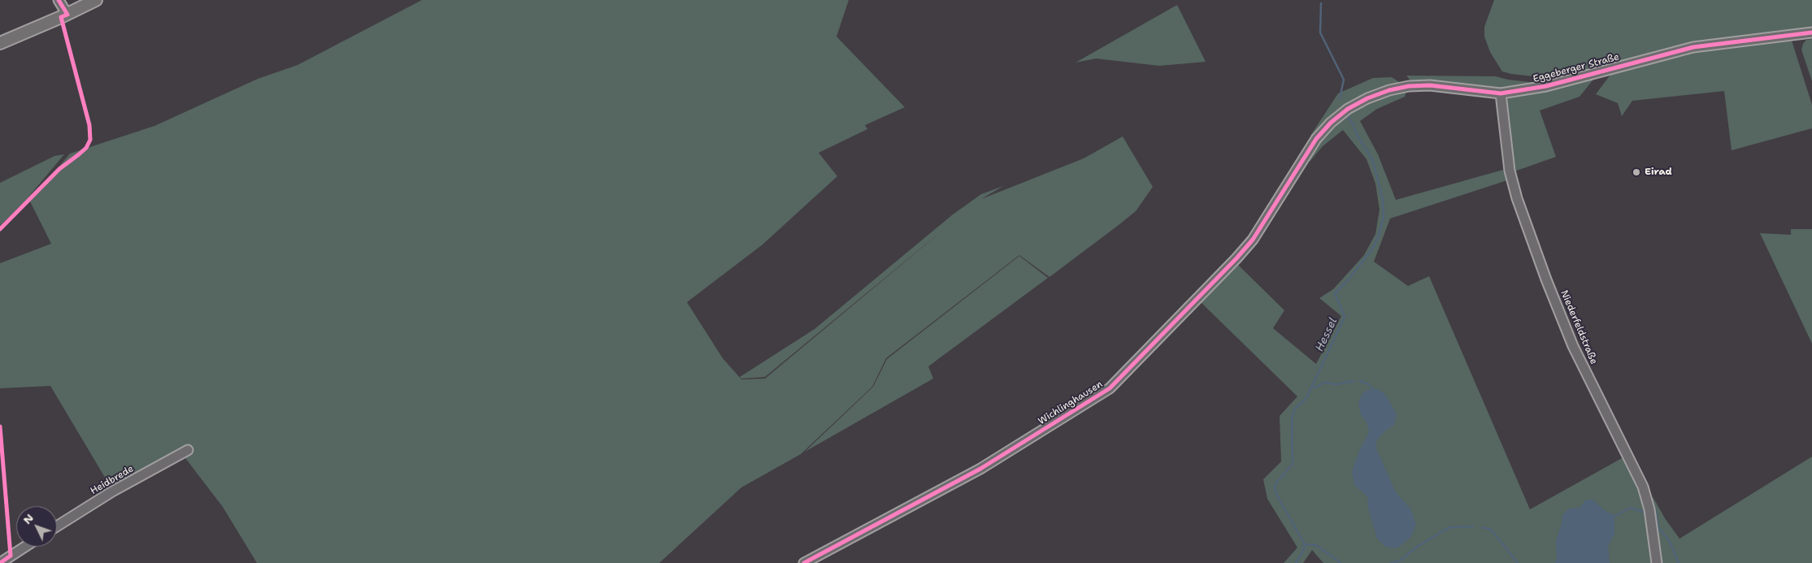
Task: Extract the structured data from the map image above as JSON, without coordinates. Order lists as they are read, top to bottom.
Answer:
{
  "streets": {
    "street": [
      "Eggeberger Straße",
      "Niederfeldstraße",
      "Wichlinghausen",
      "Heidbrede"
    ]
  },
  "crossings": [
    ["Eggeberger Straße", "Niederfeldstraße"],
    ["Eggeberger Straße", "Wichlinghausen"]
  ],
  "water": ["Hessel"],
  "places": ["Eirad"],
  "north": "top left"
}
